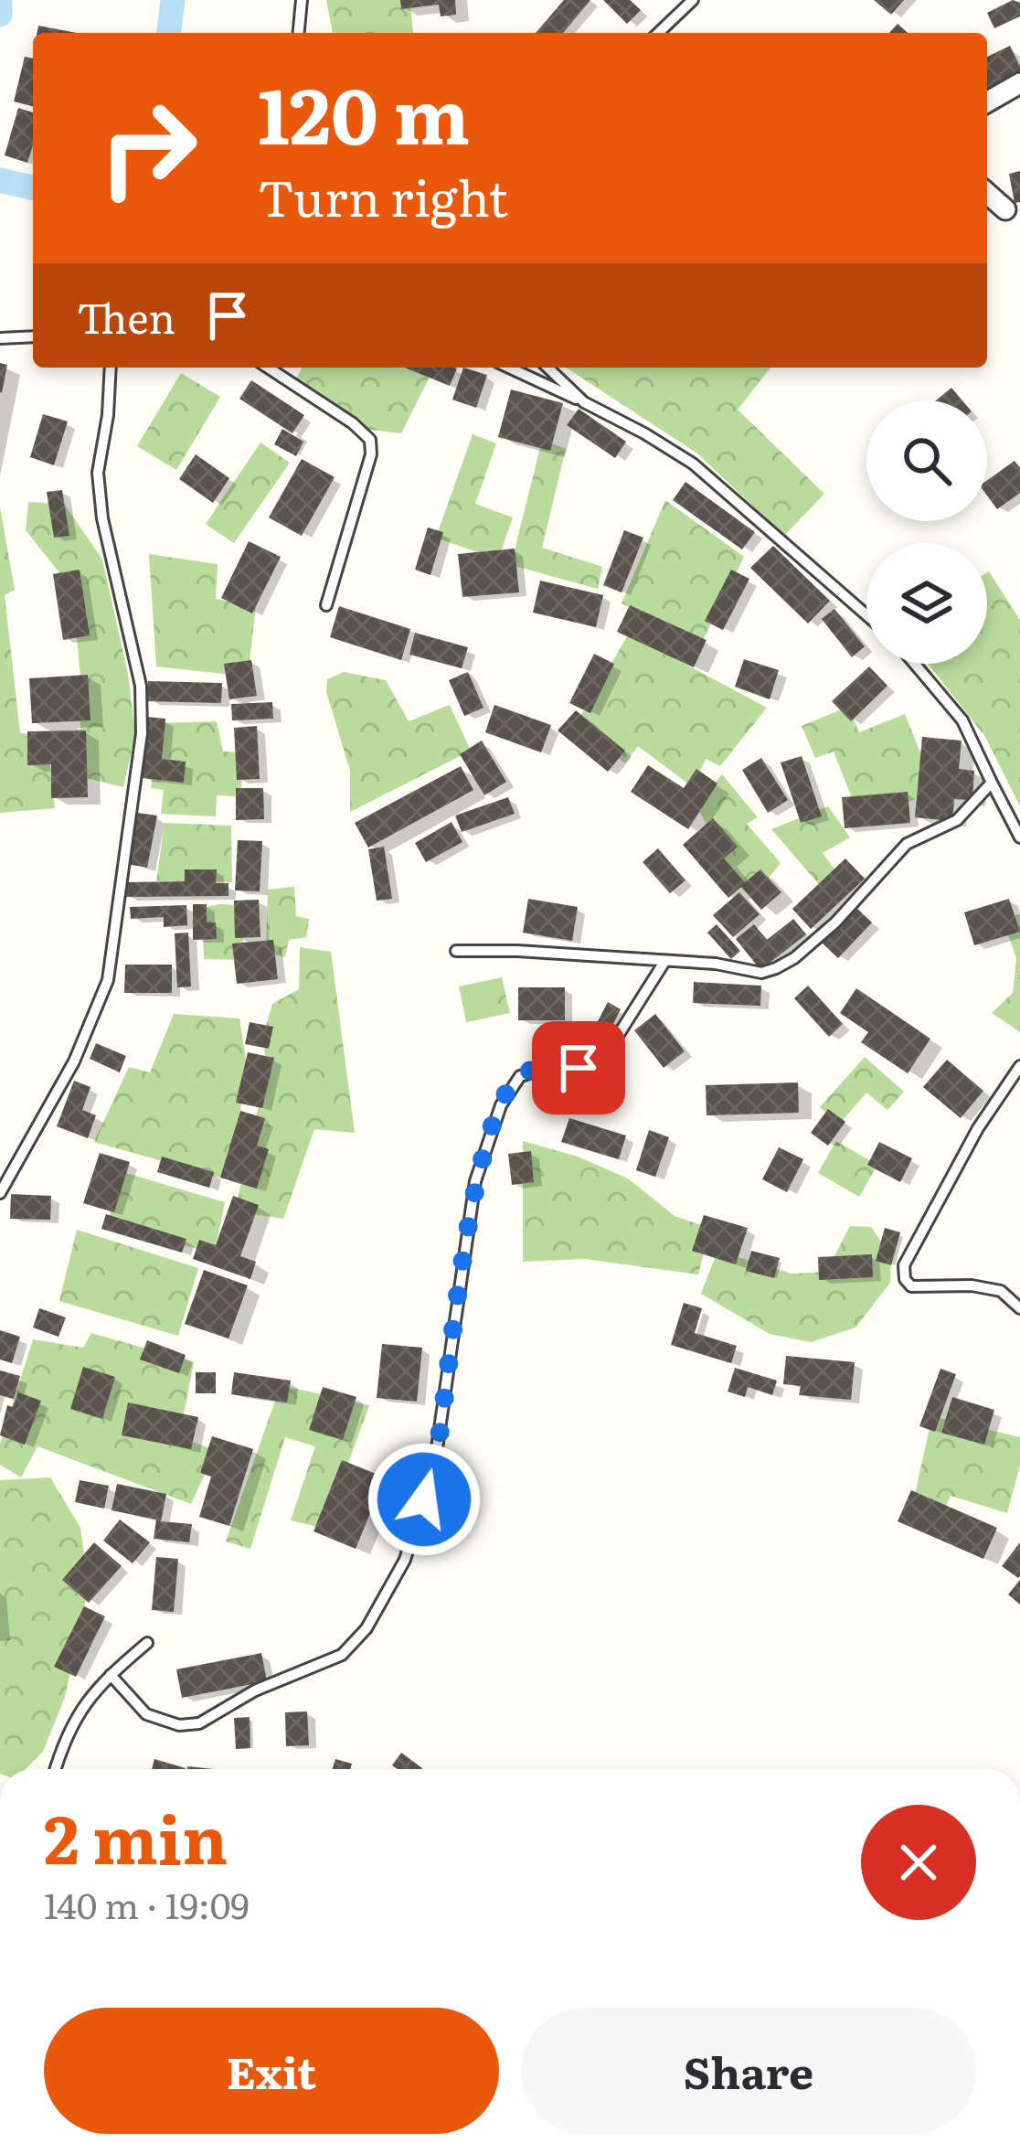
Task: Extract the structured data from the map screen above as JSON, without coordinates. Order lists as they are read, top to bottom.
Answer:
{
  "page": {
    "turn": ["120 m", "Turn right"],
    "then": "Then",
    "heading": ["2 min", "140 m · 19:09"],
    "buttons": ["Exit", "Share"]
  }
}
